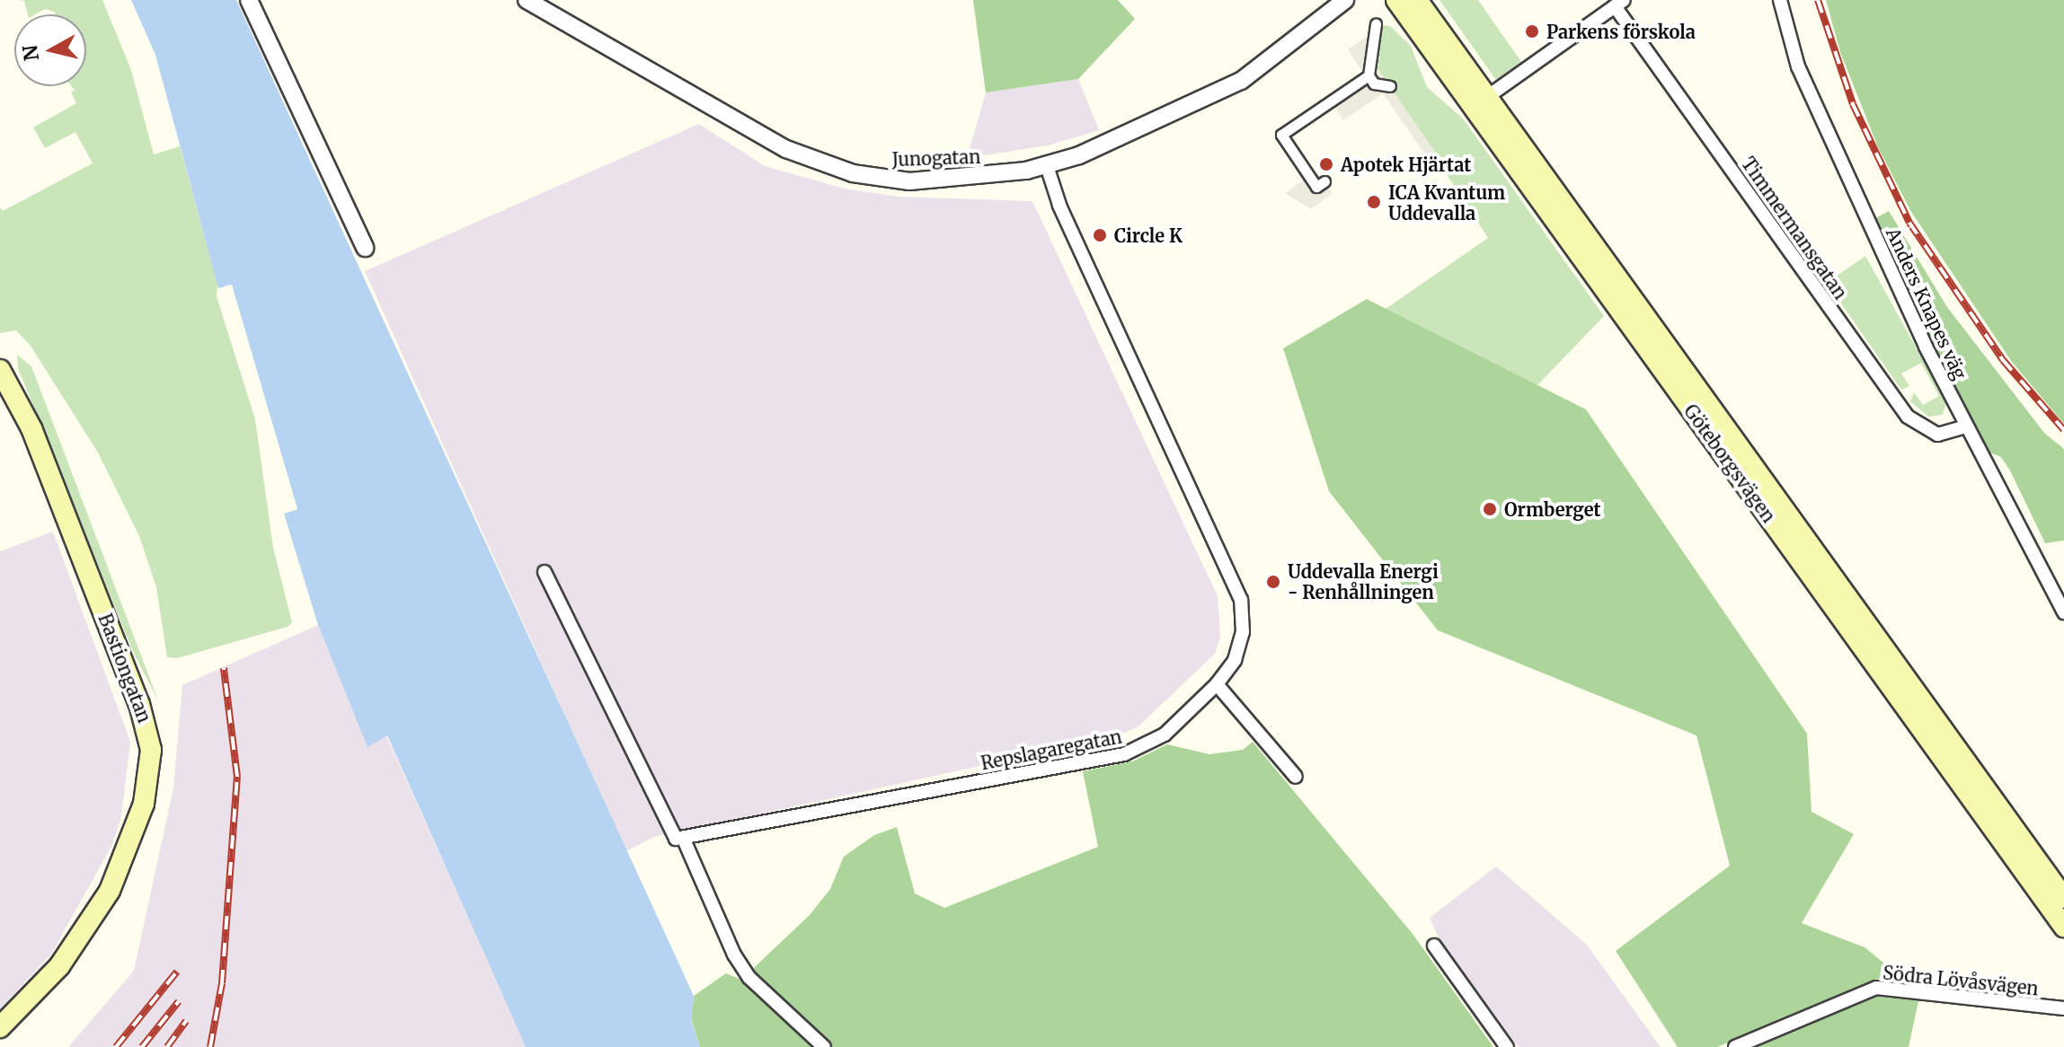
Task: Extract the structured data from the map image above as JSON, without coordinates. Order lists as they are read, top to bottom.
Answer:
{
  "streets": {
    "main road": ["Göteborgsvägen", "Bastiongatan"],
    "street": [
      "Junogatan",
      "Timmermansgatan",
      "Anders Knapes väg",
      "Repslagaregatan",
      "Södra Lövåsvägen"
    ]
  },
  "crossings": [
    ["Junogatan", "Repslagaregatan"],
    ["Timmermansgatan", "Anders Knapes väg"]
  ],
  "places": [
    "Parkens förskola",
    "Apotek Hjärtat",
    "ICA Kvantum Uddevalla",
    "Circle K",
    "Ormberget",
    "Uddevalla Energi - Renhållningen"
  ],
  "north": "left"
}
